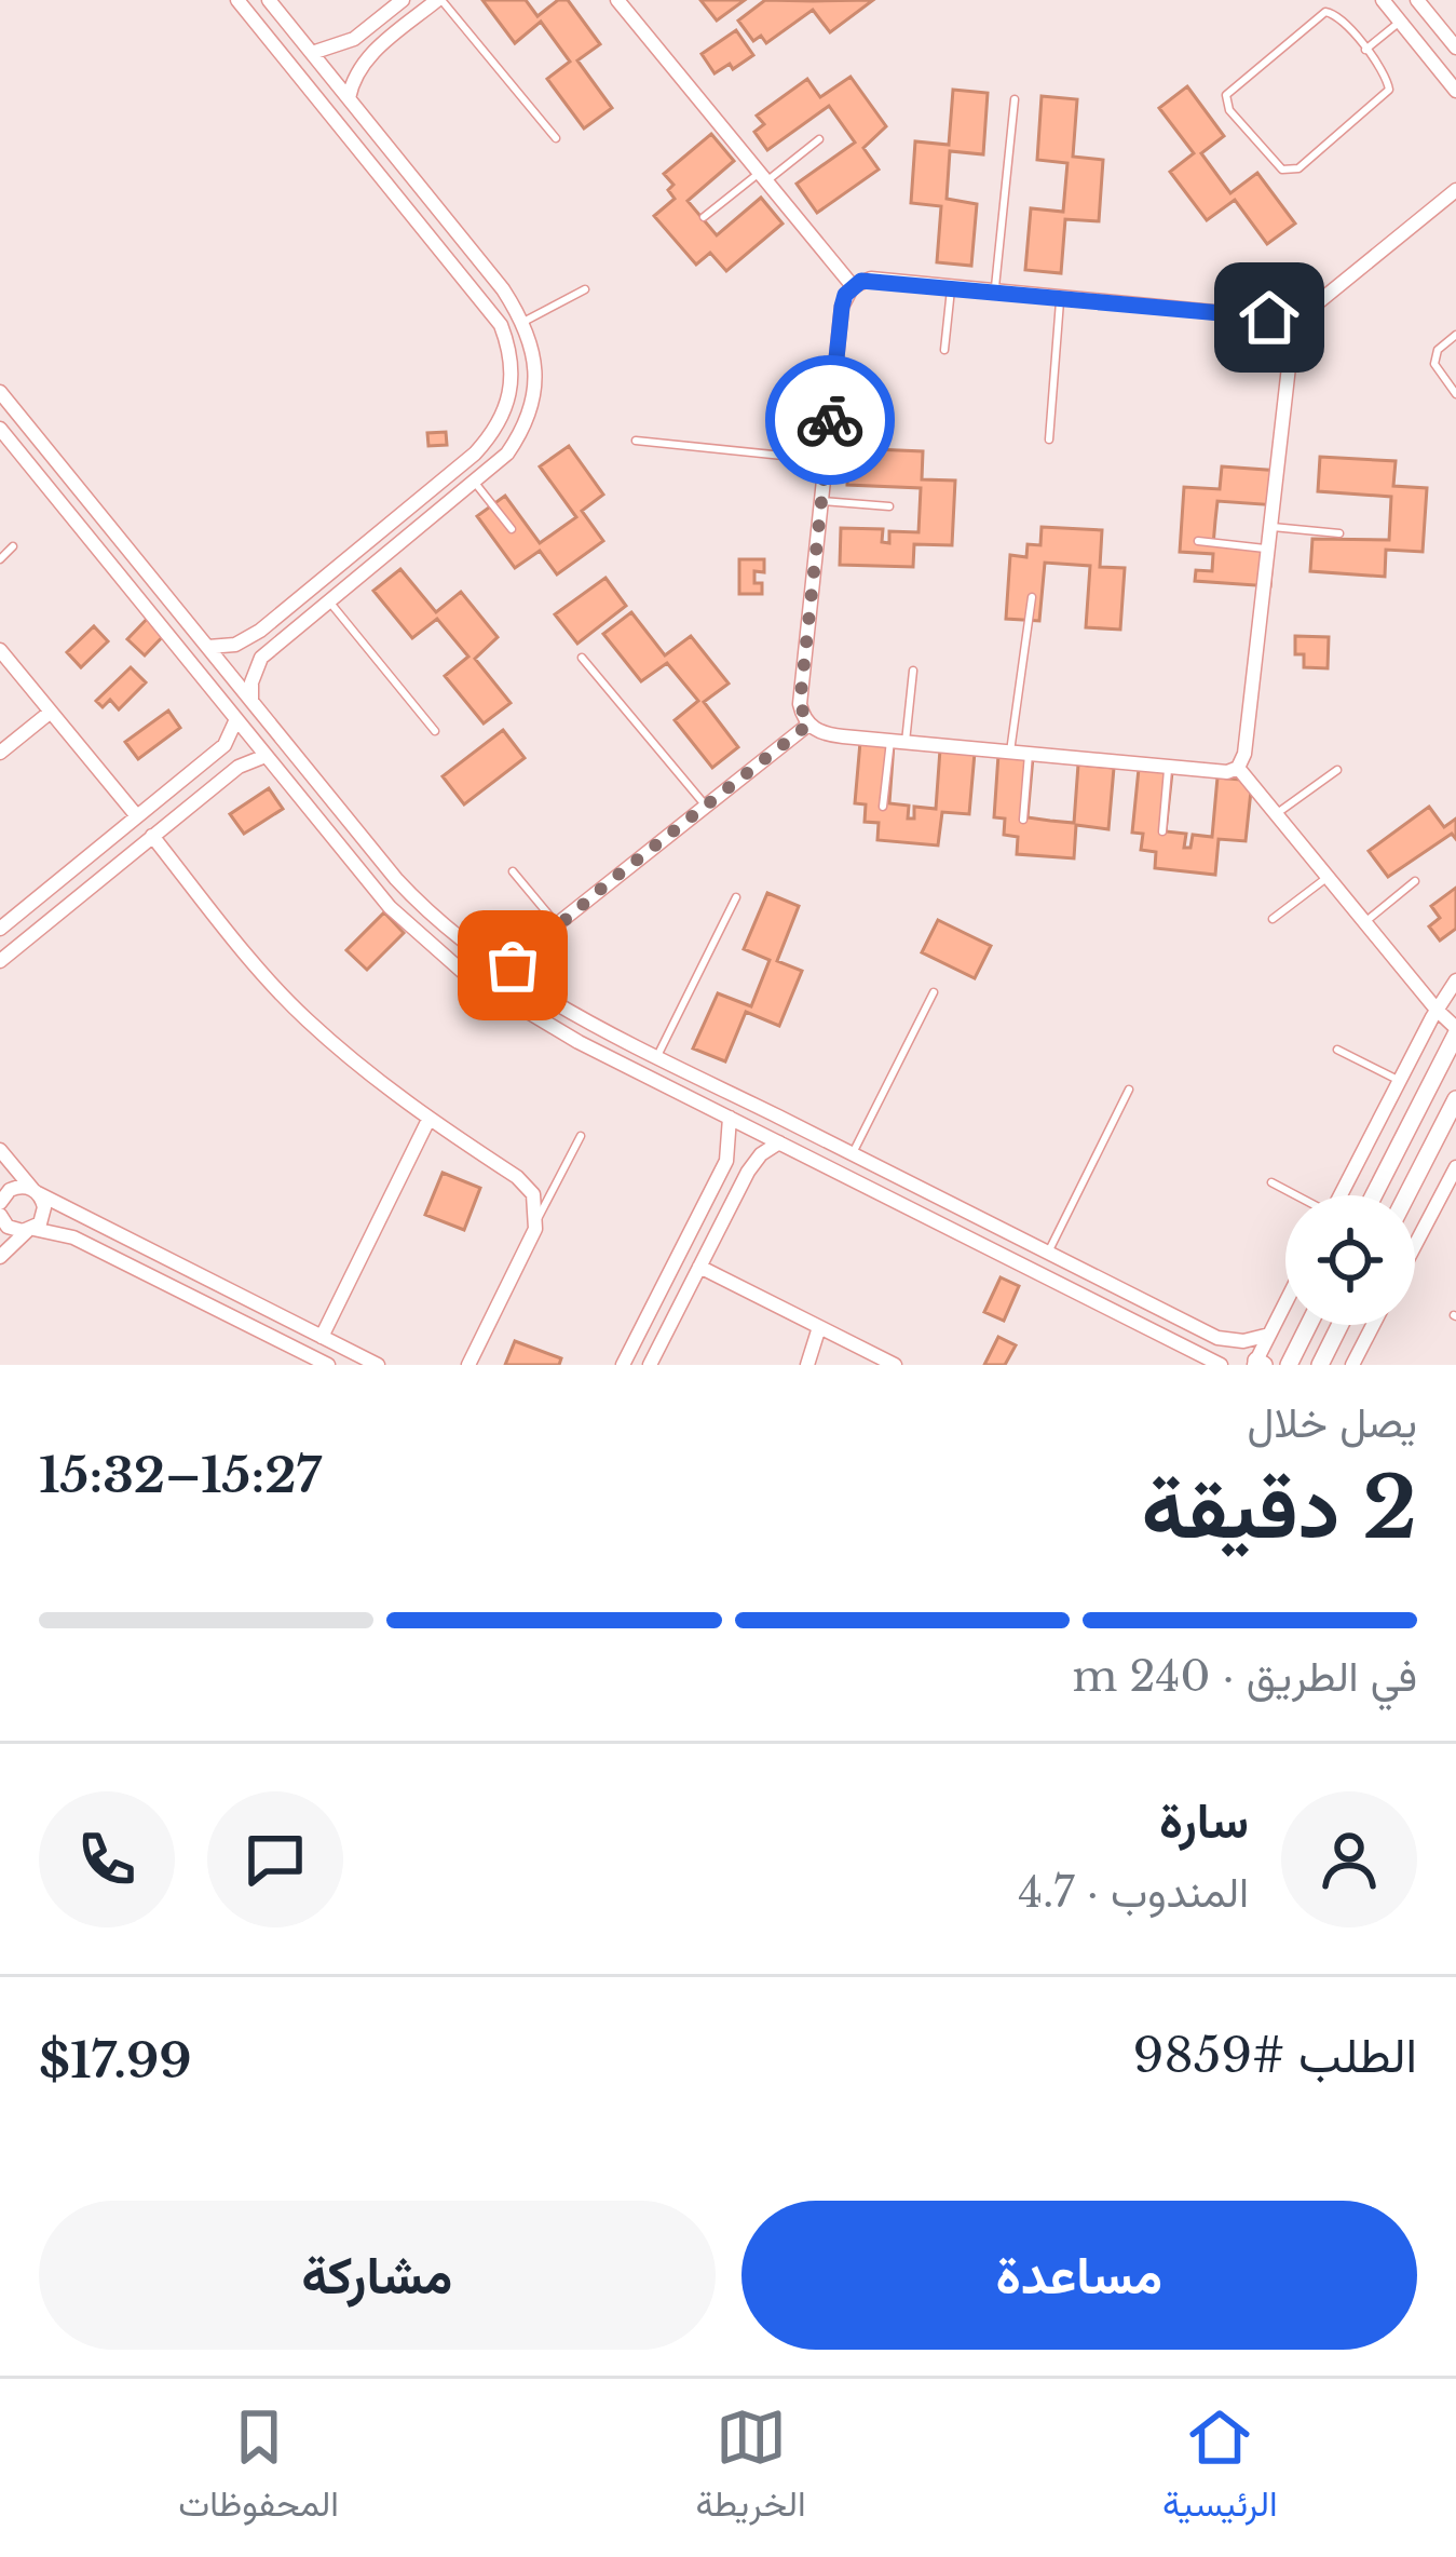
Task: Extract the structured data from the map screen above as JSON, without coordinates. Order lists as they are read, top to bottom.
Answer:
{
  "page": {
    "heading": ["2 دقيقة", "يصل خلال", "15:27–15:32"],
    "panel": [
      "سارة",
      "المندوب · 4.7",
      "الطلب #9859",
      "$17.99"
    ],
    "bar": "في الطريق · 240 m",
    "buttons": ["مساعدة", "مشاركة"],
    "tabs": ["الرئيسية", "الخريطة", "المحفوظات"]
  }
}
